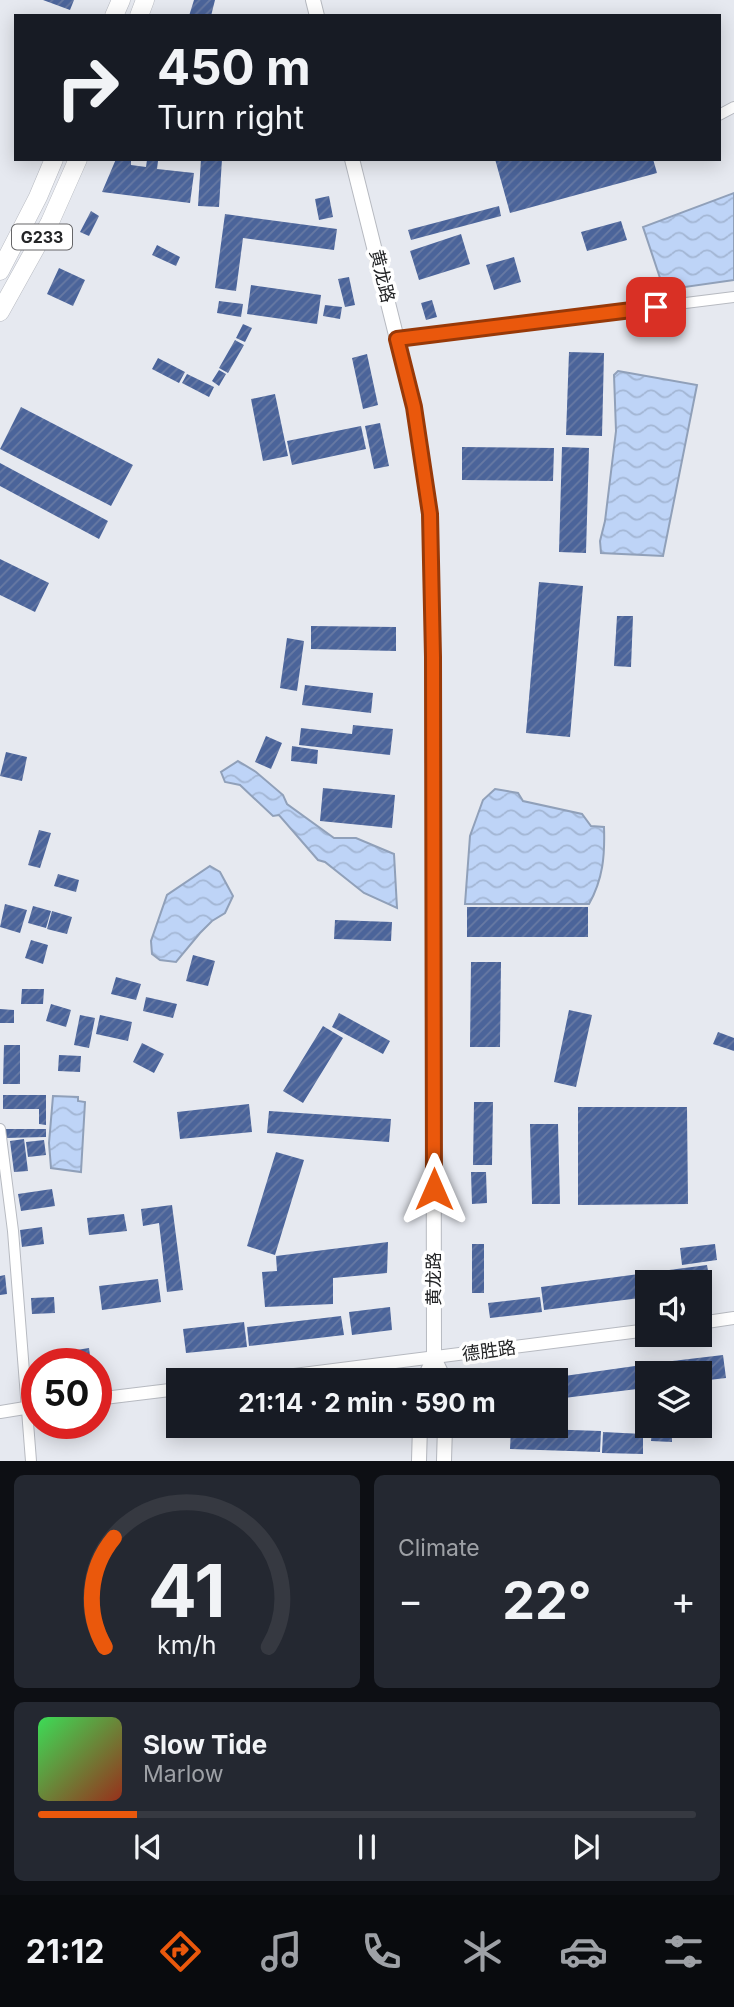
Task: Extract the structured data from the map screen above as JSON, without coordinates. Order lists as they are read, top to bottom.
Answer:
{
  "streets": {
    "highway": ["G233"],
    "main road": ["黄龙路"],
    "street": ["德胜路"]
  },
  "crossings": [
    ["黄龙路", "德胜路"]
  ],
  "page": {
    "turn": ["450 m", "Turn right"],
    "limit": "50",
    "trip": "21:14 · 2 min · 590 m",
    "tile": "Climate",
    "heat": ["−", "22°", "+"],
    "song": ["Slow Tide", "Marlow"],
    "tabs": "21:12",
    "gauge": ["41", "km/h"]
  }
}
